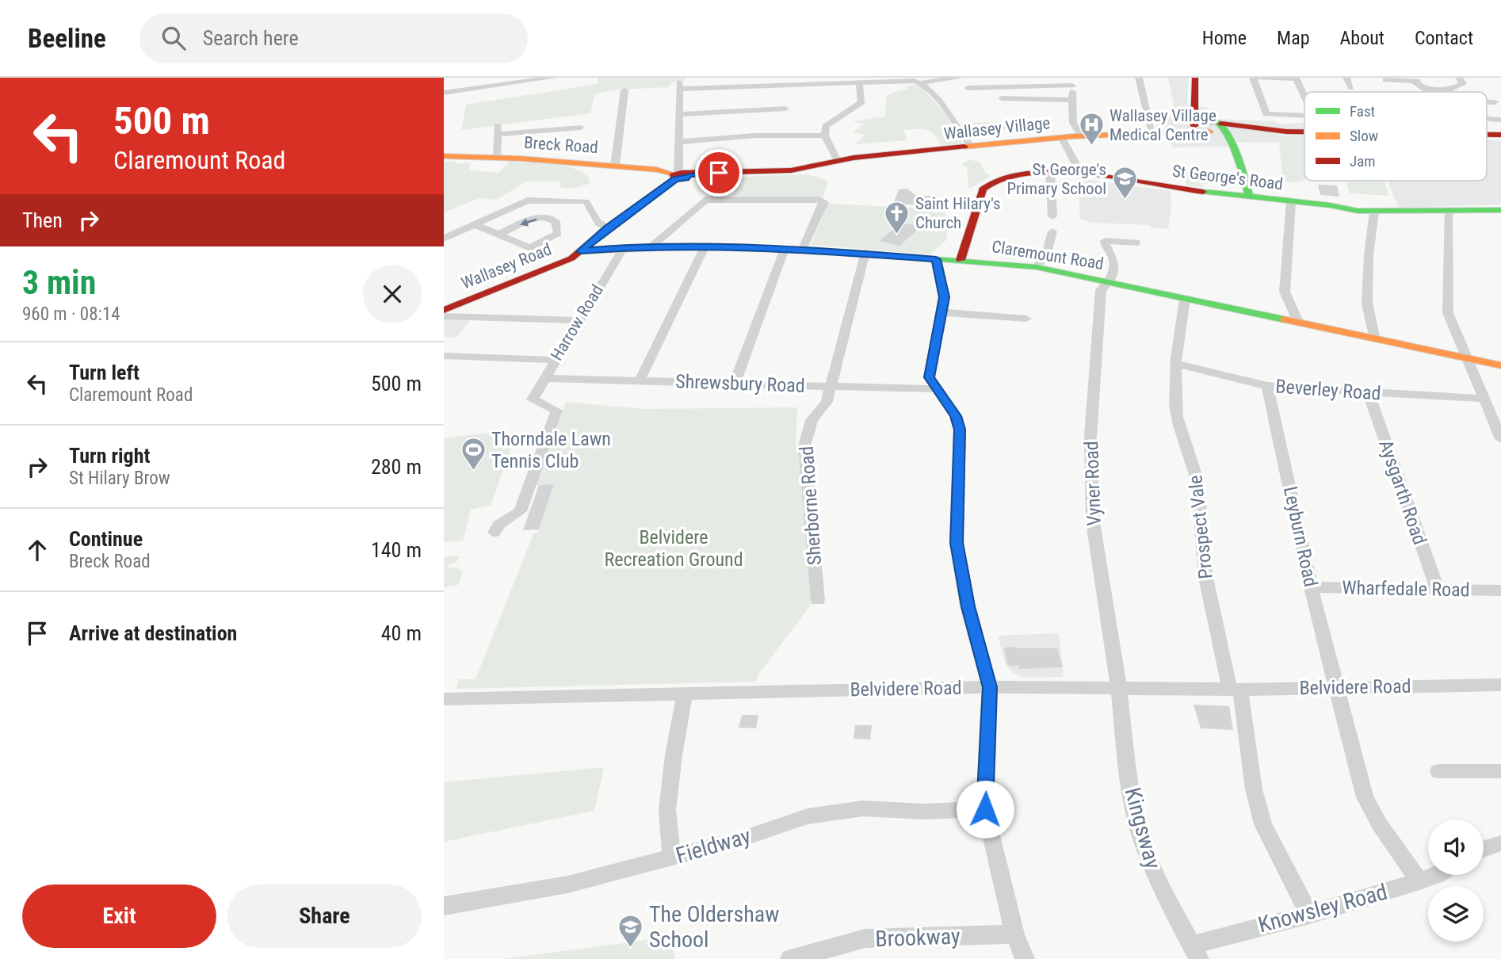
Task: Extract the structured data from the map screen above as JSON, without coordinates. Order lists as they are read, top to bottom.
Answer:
{
  "streets": {
    "main road": [
      "Wallasey Village",
      "Breck Road",
      "St George's Road",
      "Claremount Road",
      "Wallasey Road"
    ],
    "street": [
      "Harrow Road",
      "Shrewsbury Road",
      "Beverley Road",
      "Vyner Road",
      "Aysgarth Road",
      "Sherborne Road",
      "Prospect Vale",
      "Leyburn Road",
      "Wharfedale Road",
      "Belvidere Road",
      "Kingsway",
      "Fieldway",
      "Knowsley Road",
      "Brookway"
    ]
  },
  "crossings": [
    ["Wallasey Village", "Breck Road"],
    ["St George's Road", "Claremount Road"],
    ["Claremount Road", "Wallasey Road"],
    ["Claremount Road", "Harrow Road"],
    ["Claremount Road", "Vyner Road"],
    ["Claremount Road", "Sherborne Road"],
    ["Claremount Road", "Prospect Vale"],
    ["Harrow Road", "Shrewsbury Road"],
    ["Shrewsbury Road", "Sherborne Road"],
    ["Beverley Road", "Aysgarth Road"],
    ["Beverley Road", "Prospect Vale"],
    ["Beverley Road", "Leyburn Road"],
    ["Vyner Road", "Belvidere Road"],
    ["Vyner Road", "Kingsway"],
    ["Aysgarth Road", "Wharfedale Road"],
    ["Prospect Vale", "Belvidere Road"],
    ["Prospect Vale", "Knowsley Road"],
    ["Leyburn Road", "Wharfedale Road"],
    ["Leyburn Road", "Belvidere Road"],
    ["Leyburn Road", "Knowsley Road"],
    ["Belvidere Road", "Kingsway"],
    ["Kingsway", "Knowsley Road"]
  ],
  "parks": ["Belvidere Recreation Ground"],
  "places": {
    "hospital": ["Wallasey Village Medical Centre"],
    "school or university": ["St George's Primary School", "The Oldershaw School"],
    "church": ["Saint Hilary's Church"],
    "sports": ["Thorndale Lawn Tennis Club"]
  },
  "legend": ["Fast", "Slow", "Jam"],
  "page": {
    "header": "Beeline",
    "search": "Search here",
    "nav": [
      "Home",
      "Map",
      "About",
      "Contact"
    ],
    "turn": ["500 m", "Claremount Road"],
    "then": "Then",
    "heading": ["3 min", "960 m · 08:14"],
    "list": [
      {
        "name": "Turn left",
        "note": "Claremount Road",
        "value": "500 m"
      },
      {
        "name": "Turn right",
        "note": "St Hilary Brow",
        "value": "280 m"
      },
      {
        "name": "Continue",
        "note": "Breck Road",
        "value": "140 m"
      },
      {
        "name": "Arrive at destination",
        "value": "40 m"
      }
    ],
    "buttons": ["Exit", "Share"]
  }
}
